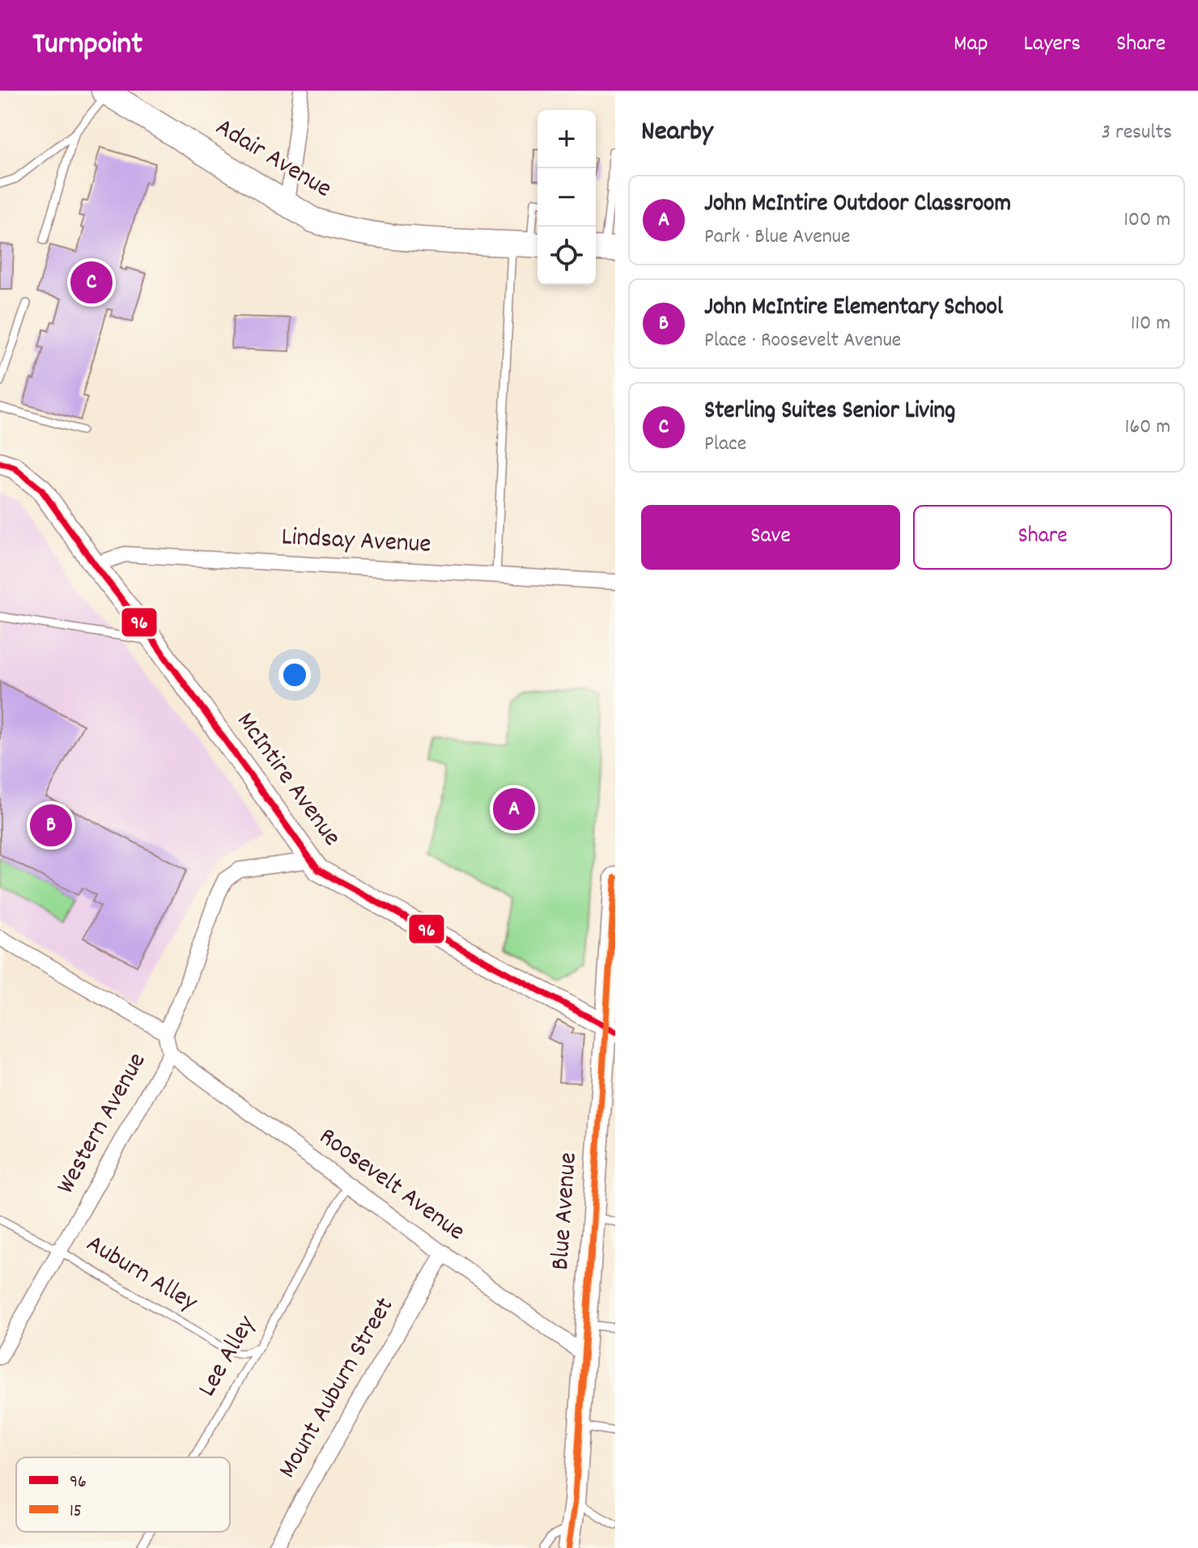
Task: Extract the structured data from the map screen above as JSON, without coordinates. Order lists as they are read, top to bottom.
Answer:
{
  "streets": {
    "main road": ["Adair Avenue"],
    "street": [
      "Lindsay Avenue",
      "McIntire Avenue",
      "Western Avenue",
      "Roosevelt Avenue",
      "Blue Avenue",
      "Mount Auburn Street"
    ],
    "lane": ["Auburn Alley", "Lee Alley"]
  },
  "crossings": [
    ["Lindsay Avenue", "McIntire Avenue"],
    ["McIntire Avenue", "Western Avenue"],
    ["McIntire Avenue", "Blue Avenue"],
    ["Western Avenue", "Roosevelt Avenue"],
    ["Western Avenue", "Auburn Alley"],
    ["Roosevelt Avenue", "Blue Avenue"],
    ["Roosevelt Avenue", "Lee Alley"],
    ["Roosevelt Avenue", "Mount Auburn Street"],
    ["Auburn Alley", "Lee Alley"]
  ],
  "lines": ["transit line 96", "transit line 15"],
  "legend": ["96", "15"],
  "page": {
    "header": "Turnpoint",
    "nav": ["Map", "Layers", "Share"],
    "heading": ["Nearby", "3 results"],
    "map_buttons": ["+", "−"],
    "list": [
      {
        "mark": "A",
        "name": "John McIntire Outdoor Classroom",
        "note": "Park · Blue Avenue",
        "value": "100 m"
      },
      {
        "mark": "B",
        "name": "John McIntire Elementary School",
        "note": "Place · Roosevelt Avenue",
        "value": "110 m"
      },
      {
        "mark": "C",
        "name": "Sterling Suites Senior Living",
        "note": "Place",
        "value": "160 m"
      }
    ],
    "pins": ["C", "A", "B"],
    "buttons": ["Save", "Share"]
  }
}
